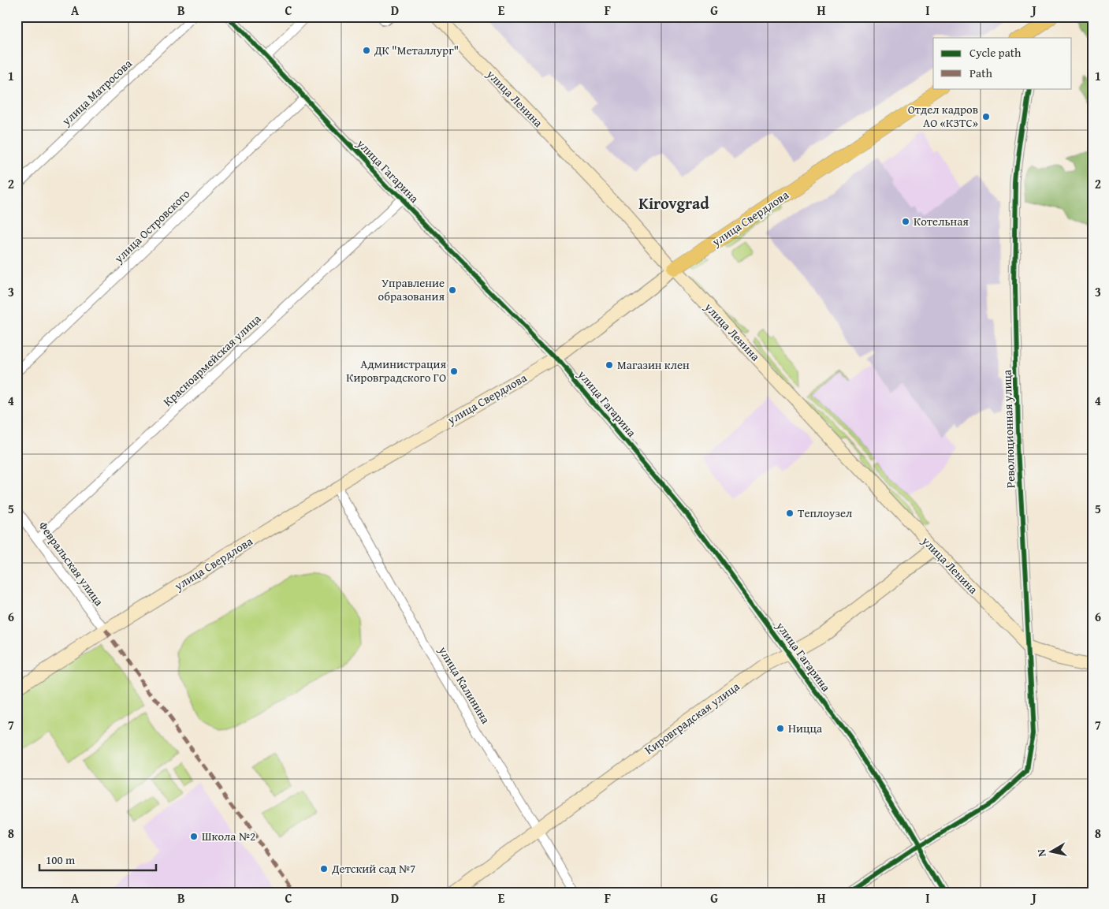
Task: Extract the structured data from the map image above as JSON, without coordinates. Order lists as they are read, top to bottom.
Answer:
{
  "streets": {
    "main road": ["улица Ленина", "улица Свердлова", "Кировградская улица"],
    "street": [
      "улица Матросова",
      "улица Гагарина",
      "улица Островского",
      "Красноармейская улица",
      "Революционная улица",
      "Февральская улица",
      "улица Калинина"
    ]
  },
  "crossings": [
    ["улица Ленина", "улица Свердлова"],
    ["улица Ленина", "Революционная улица"],
    ["улица Ленина", "Кировградская улица"],
    ["улица Гагарина", "улица Свердлова"],
    ["улица Гагарина", "улица Островского"],
    ["улица Гагарина", "Красноармейская улица"],
    ["улица Гагарина", "Революционная улица"],
    ["улица Гагарина", "Кировградская улица"],
    ["улица Свердлова", "Февральская улица"],
    ["улица Свердлова", "улица Калинина"],
    ["Красноармейская улица", "Февральская улица"],
    ["улица Калинина", "Кировградская улица"]
  ],
  "districts": ["Kirovgrad"],
  "places": [
    "ДК \"Металлург\"",
    "Отдел кадров АО «КЗТС»",
    "Котельная",
    "Управление образования",
    "Магазин клен",
    "Администрация Кировградского ГО",
    "Теплоузел",
    "Ницца",
    "Школа №2",
    "Детский сад №7"
  ],
  "legend": ["Cycle path", "Path"],
  "scale_bar": "100 m",
  "north": "left",
  "grid": {
    "columns": [
      "A",
      "B",
      "C",
      "D",
      "E",
      "F",
      "G",
      "H",
      "I",
      "J"
    ],
    "rows": [
      "1",
      "2",
      "3",
      "4",
      "5",
      "6",
      "7",
      "8"
    ]
  }
}
